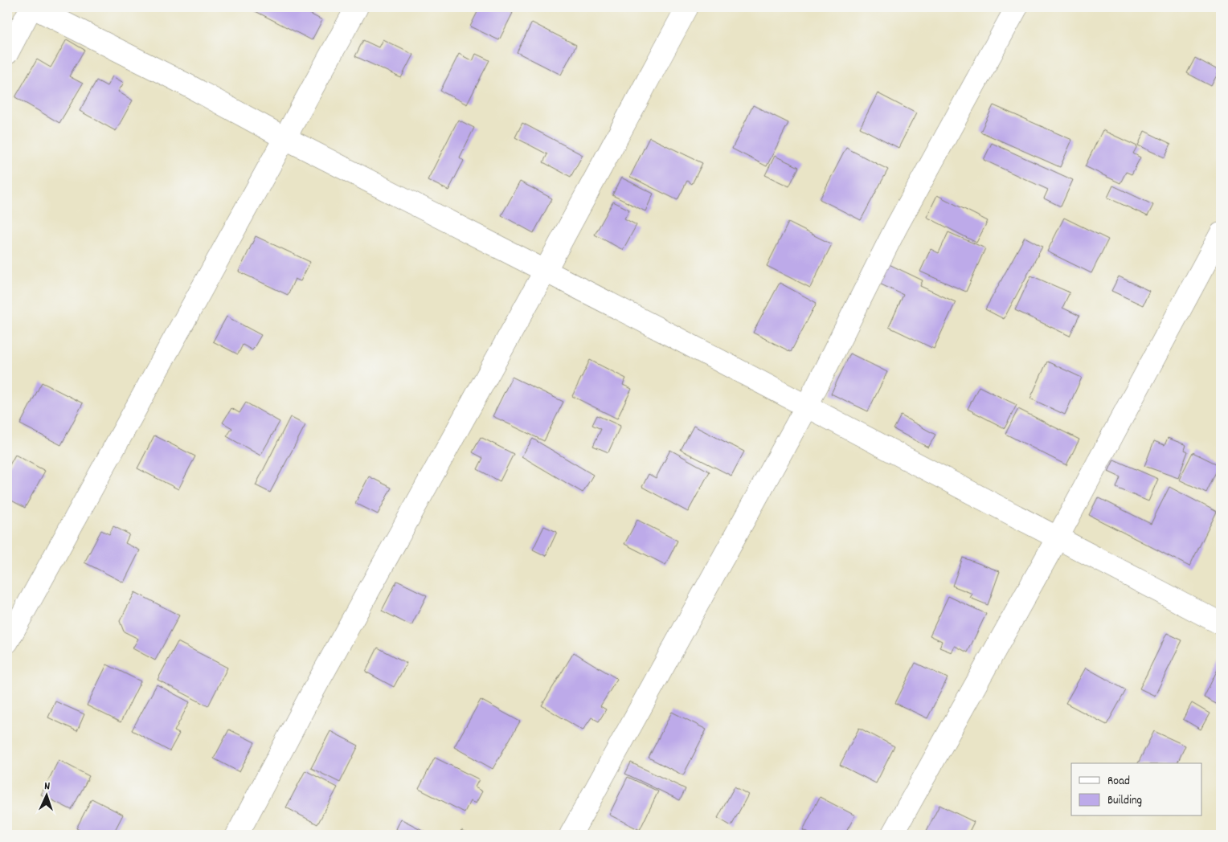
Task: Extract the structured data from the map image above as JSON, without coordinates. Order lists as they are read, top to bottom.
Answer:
{
  "legend": ["Road", "Building"],
  "north": "top"
}
